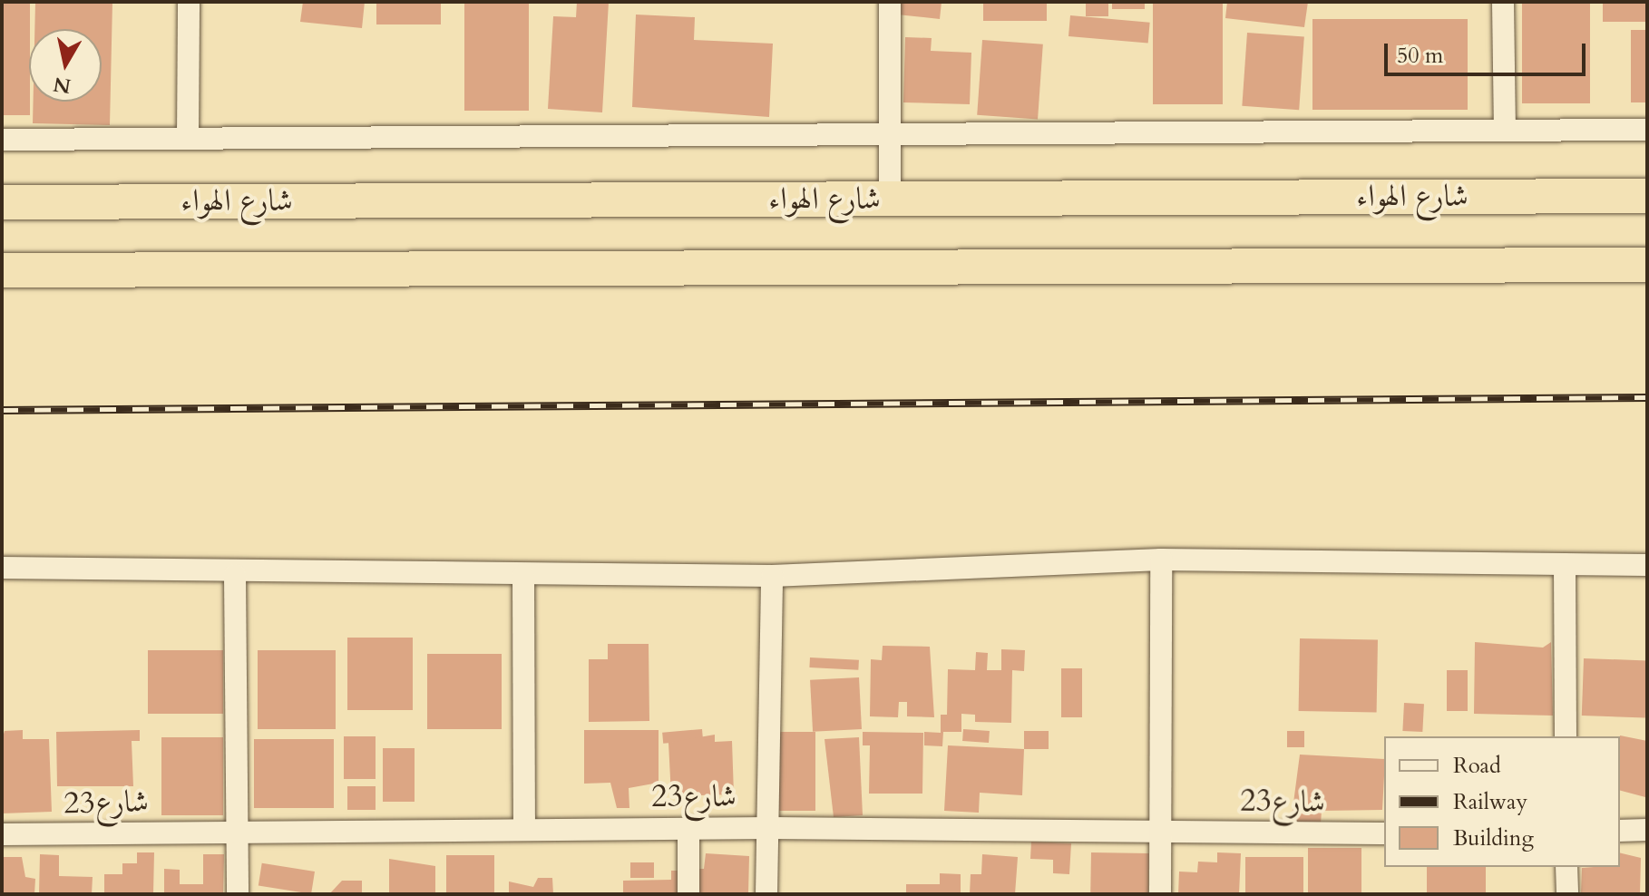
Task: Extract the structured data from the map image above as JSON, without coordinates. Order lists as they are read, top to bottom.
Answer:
{
  "streets": {
    "highway": ["شارع الهواء"],
    "street": ["شارع23"]
  },
  "legend": ["Road", "Railway", "Building"],
  "scale_bar": "50 m",
  "north": "bottom"
}
